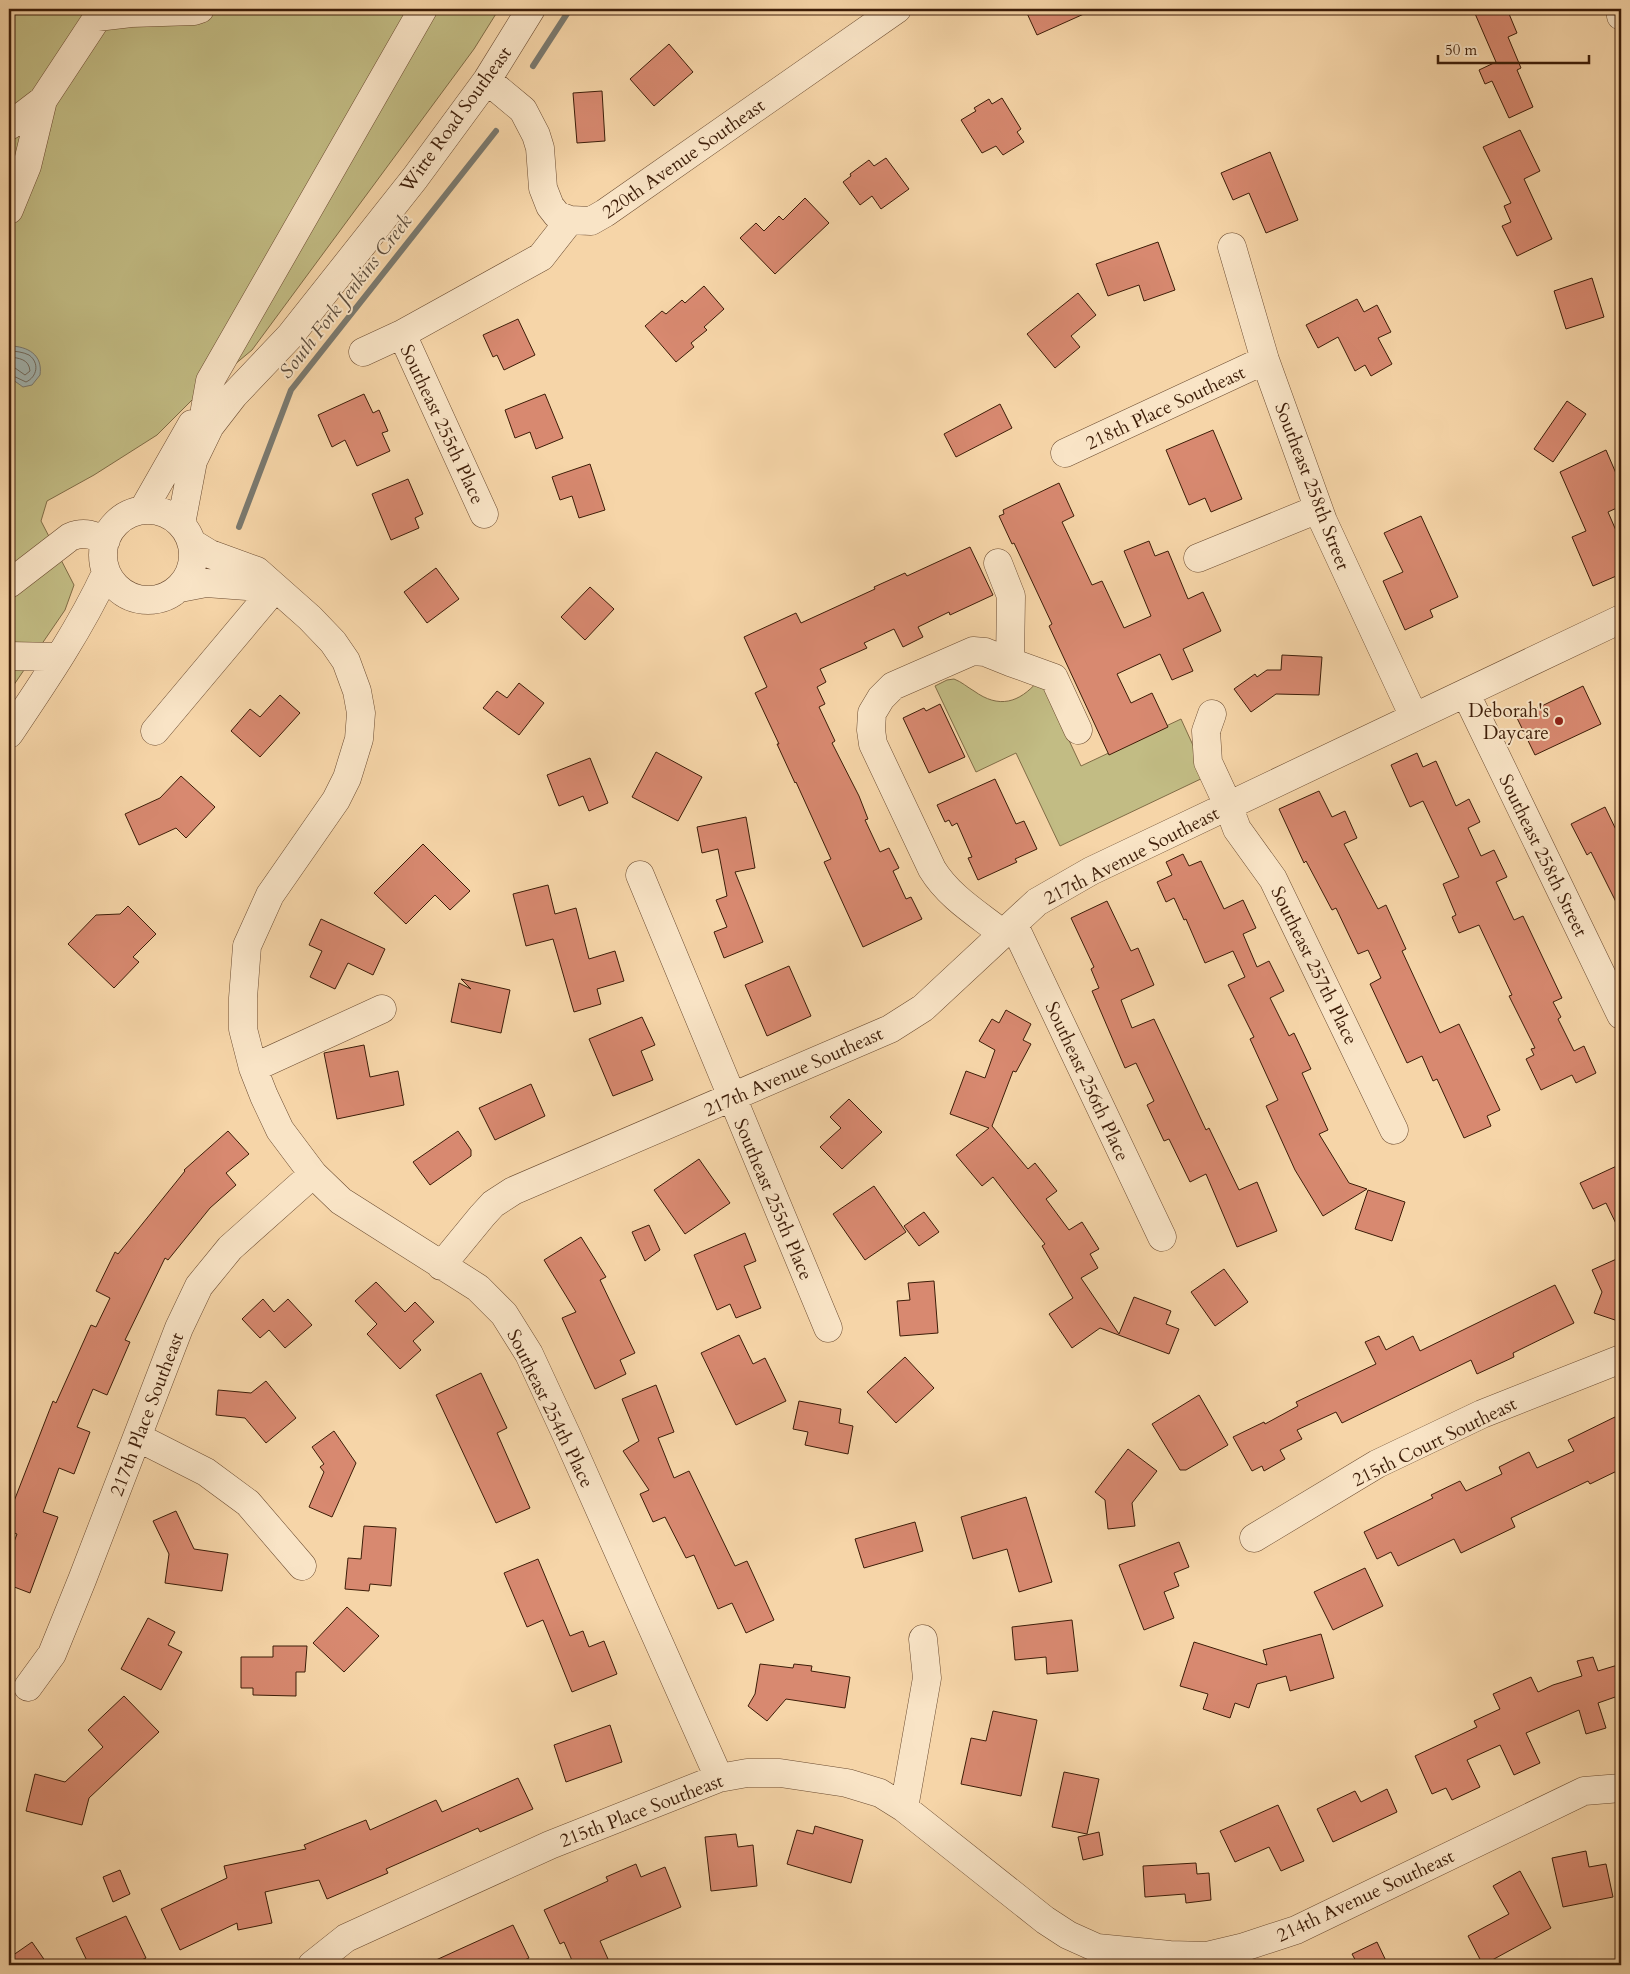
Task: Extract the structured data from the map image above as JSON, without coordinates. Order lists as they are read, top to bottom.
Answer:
{
  "streets": {
    "street": [
      "Witte Road Southeast",
      "220th Avenue Southeast",
      "218th Place Southeast",
      "Southeast 255th Place",
      "Southeast 258th Street",
      "217th Avenue Southeast",
      "Southeast 257th Place",
      "Southeast 256th Place",
      "Southeast 254th Place",
      "217th Place Southeast",
      "215th Court Southeast",
      "215th Place Southeast",
      "214th Avenue Southeast"
    ]
  },
  "crossings": [
    ["Witte Road Southeast", "Southeast 254th Place"],
    ["218th Place Southeast", "Southeast 258th Street"],
    ["Southeast 255th Place", "217th Avenue Southeast"],
    ["Southeast 258th Street", "217th Avenue Southeast"],
    ["217th Avenue Southeast", "Southeast 257th Place"],
    ["217th Avenue Southeast", "Southeast 256th Place"],
    ["217th Avenue Southeast", "Southeast 254th Place"],
    ["Southeast 254th Place", "217th Place Southeast"],
    ["Southeast 254th Place", "215th Place Southeast"],
    ["215th Place Southeast", "214th Avenue Southeast"]
  ],
  "water": ["South Fork Jenkins Creek"],
  "places": ["Deborah's Daycare"],
  "scale_bar": "50 m"
}
